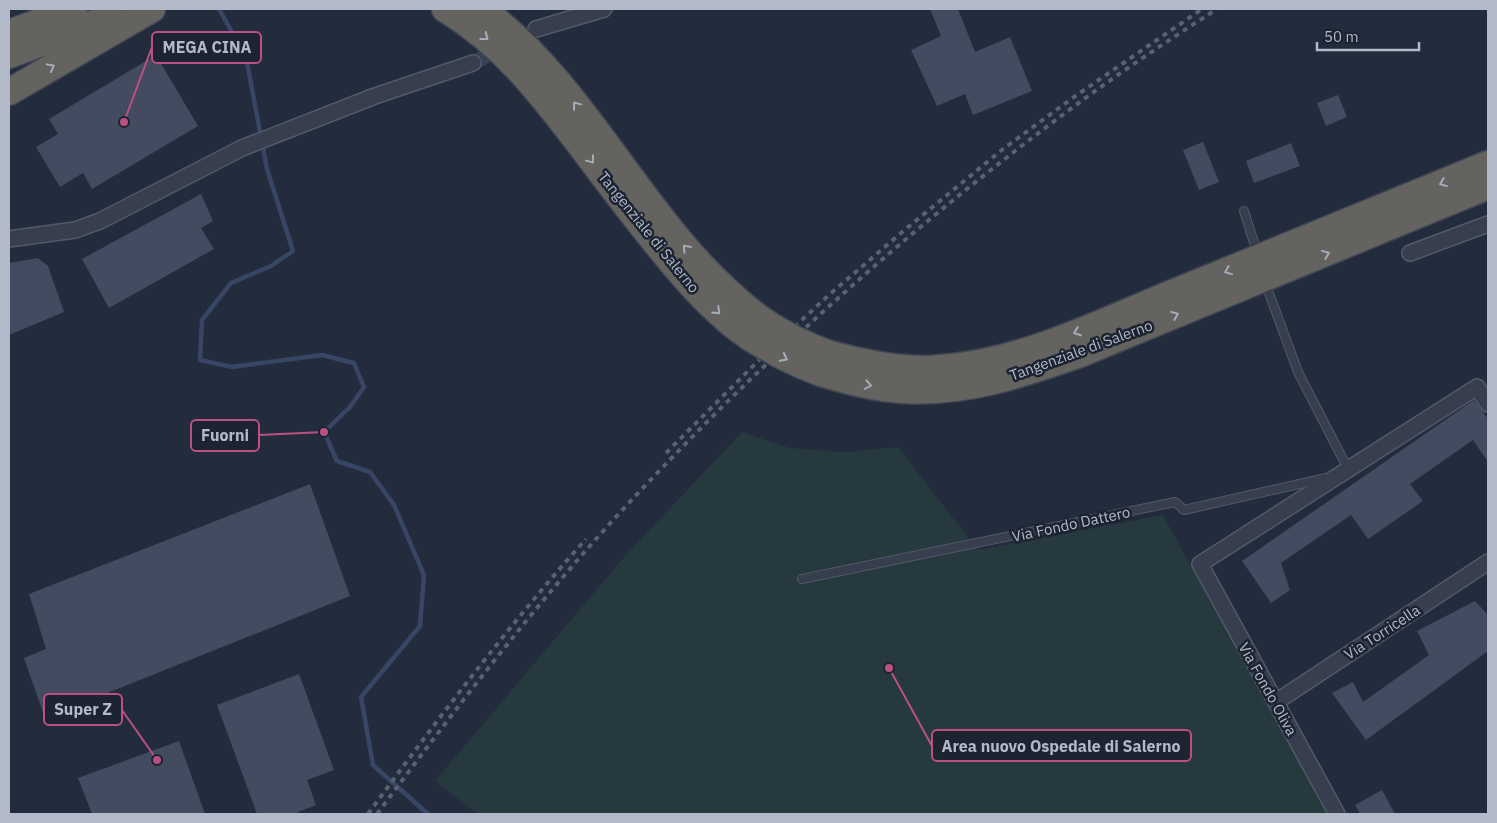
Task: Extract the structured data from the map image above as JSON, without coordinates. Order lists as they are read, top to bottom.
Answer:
{
  "streets": {
    "highway": ["Tangenziale di Salerno"],
    "street": ["Via Fondo Dattero", "Via Torricella", "Via Fondo Oliva"]
  },
  "crossings": [
    ["Via Fondo Dattero", "Via Fondo Oliva"],
    ["Via Torricella", "Via Fondo Oliva"]
  ],
  "places": [
    "MEGA CINA",
    "Fuorni",
    "Area nuovo Ospedale di Salerno",
    "Super Z"
  ],
  "scale_bar": "50 m"
}
